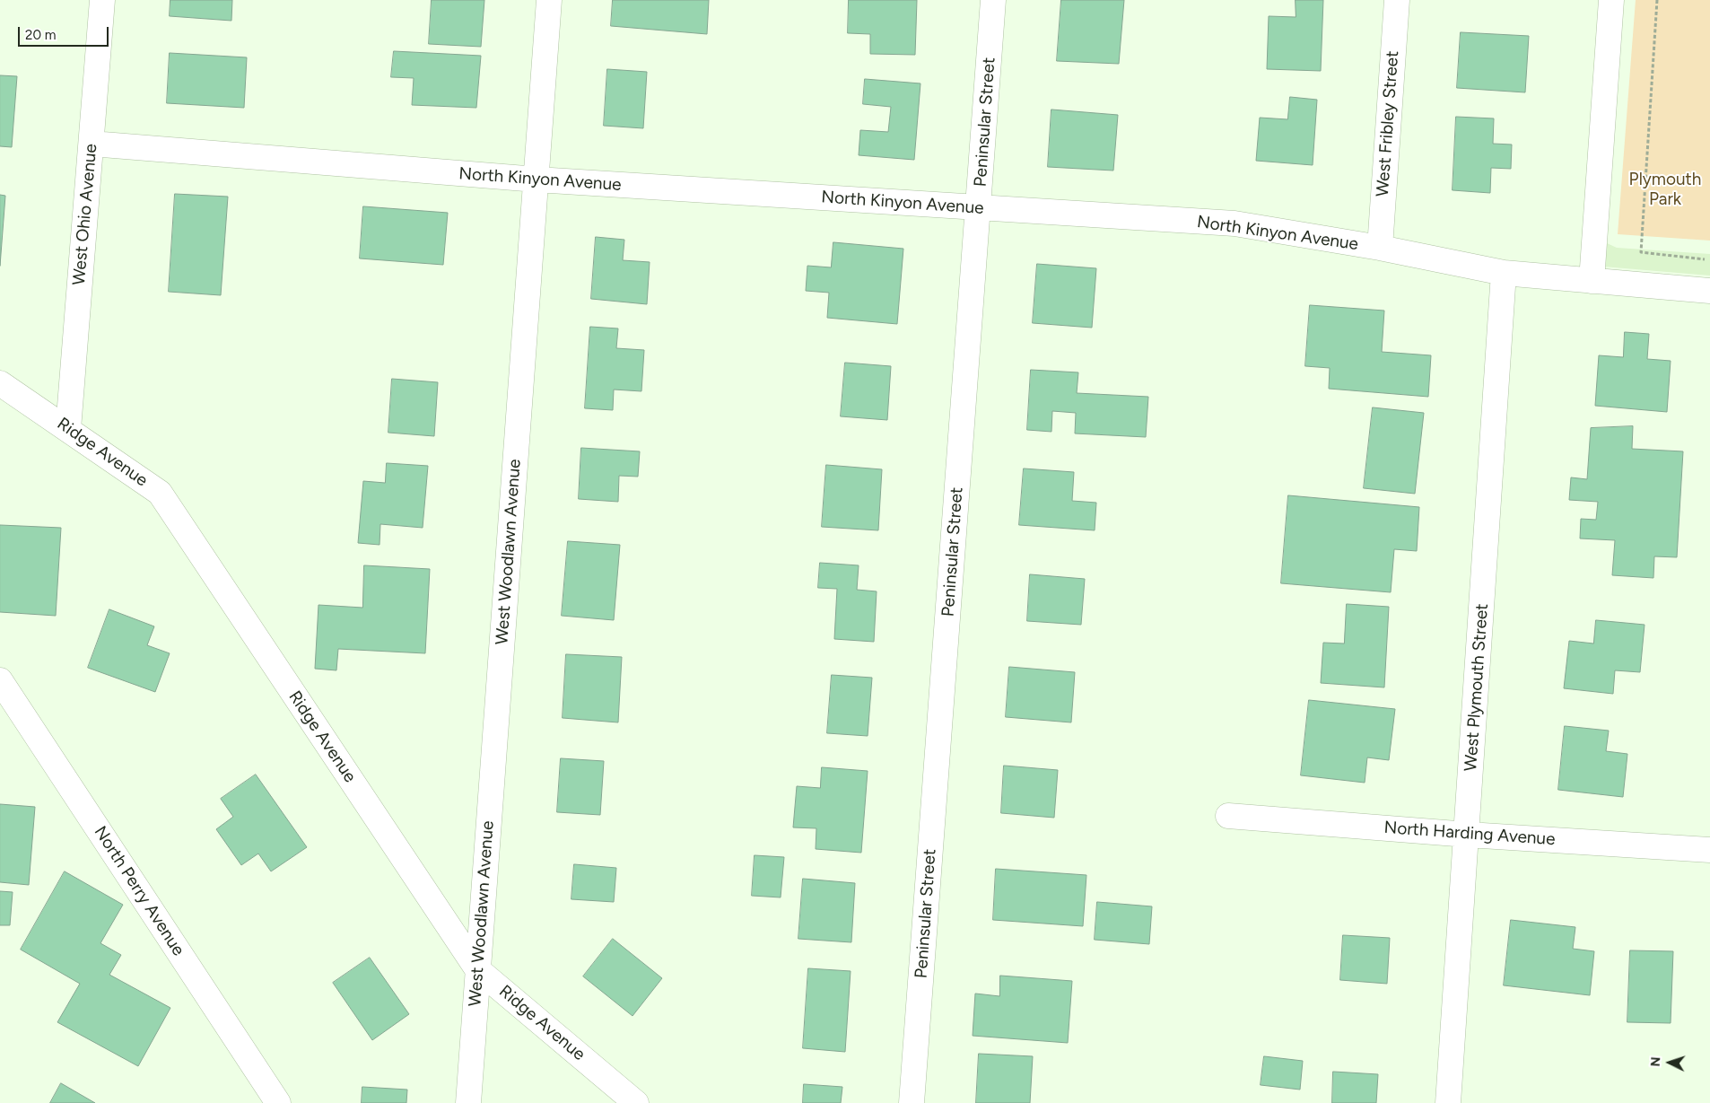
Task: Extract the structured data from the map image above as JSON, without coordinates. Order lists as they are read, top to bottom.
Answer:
{
  "streets": {
    "street": [
      "Peninsular Street",
      "West Fribley Street",
      "North Kinyon Avenue",
      "West Ohio Avenue",
      "Ridge Avenue",
      "West Woodlawn Avenue",
      "West Plymouth Street",
      "North Harding Avenue",
      "North Perry Avenue"
    ]
  },
  "crossings": [
    ["Peninsular Street", "North Kinyon Avenue"],
    ["West Fribley Street", "North Kinyon Avenue"],
    ["North Kinyon Avenue", "West Ohio Avenue"],
    ["North Kinyon Avenue", "West Woodlawn Avenue"],
    ["North Kinyon Avenue", "West Plymouth Street"],
    ["West Ohio Avenue", "Ridge Avenue"],
    ["Ridge Avenue", "West Woodlawn Avenue"],
    ["West Plymouth Street", "North Harding Avenue"]
  ],
  "parks": ["Plymouth Park"],
  "scale_bar": "20 m",
  "north": "left"
}
